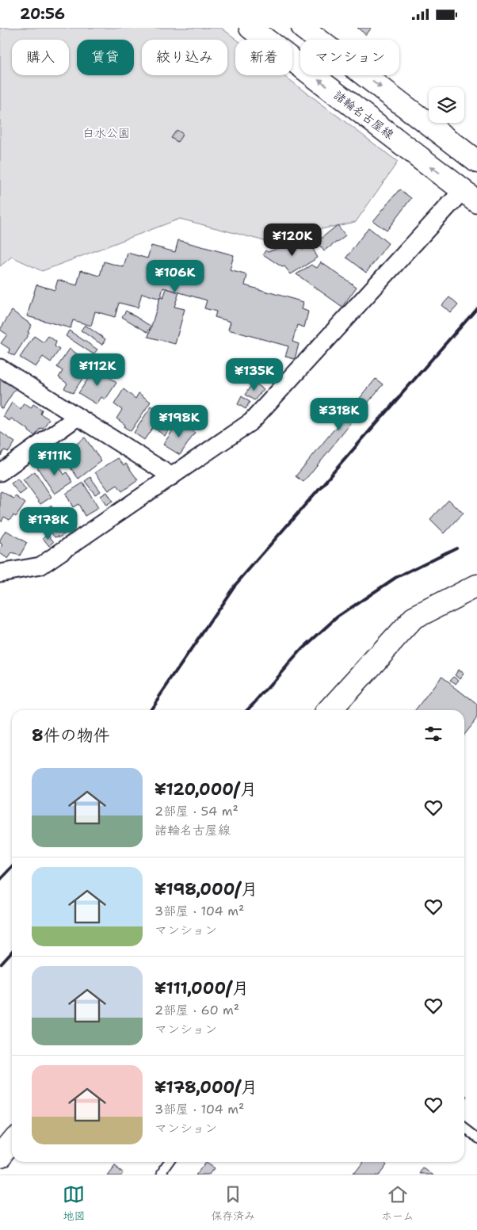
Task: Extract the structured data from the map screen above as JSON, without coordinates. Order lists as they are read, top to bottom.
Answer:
{
  "streets": {
    "main road": ["諸輪名古屋線"]
  },
  "parks": ["白水公園"],
  "page": {
    "status": "20:56",
    "chip": [
      "購入",
      "賃貸",
      "絞り込み",
      "新着",
      "マンション"
    ],
    "price": [
      "¥120K",
      "¥106K",
      "¥112K",
      "¥135K",
      "¥318K",
      "¥198K",
      "¥111K",
      "¥178K"
    ],
    "heading": "8件の物件",
    "list": [
      {
        "name": "¥120,000/月",
        "note": "2部屋 · 54 m² · 諸輪名古屋線"
      },
      {
        "name": "¥198,000/月",
        "note": "3部屋 · 104 m² · マンション"
      },
      {
        "name": "¥111,000/月",
        "note": "2部屋 · 60 m² · マンション"
      },
      {
        "name": "¥178,000/月",
        "note": "3部屋 · 104 m² · マンション"
      }
    ],
    "tabs": ["地図", "保存済み", "ホーム"]
  }
}
